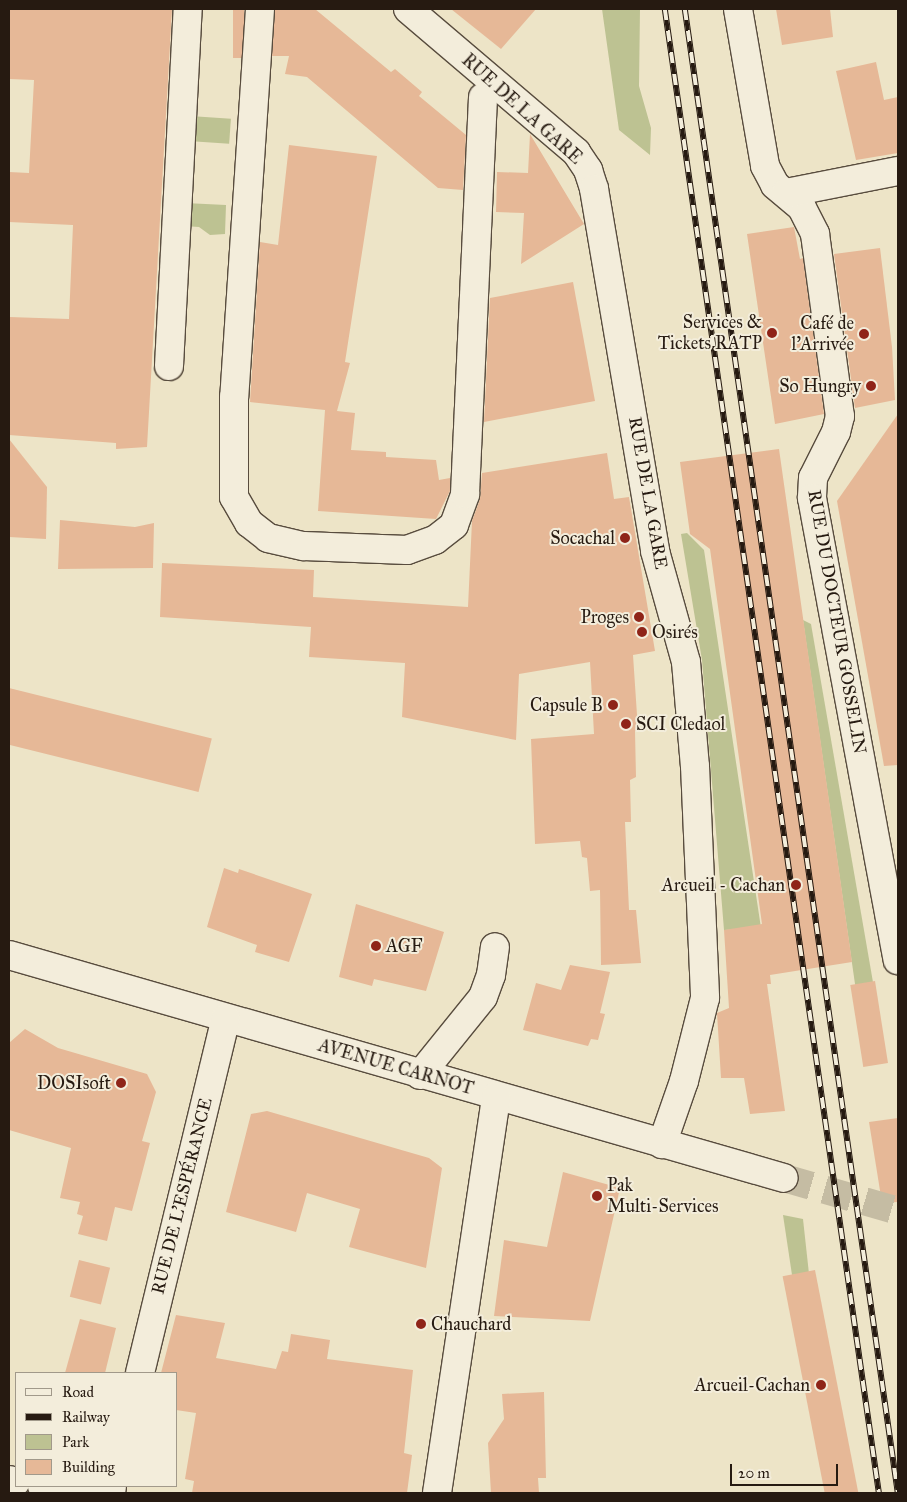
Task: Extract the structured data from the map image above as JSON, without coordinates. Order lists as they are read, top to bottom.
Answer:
{
  "streets": {
    "street": [
      "RUE DE LA GARE",
      "RUE DU DOCTEUR GOSSELIN",
      "AVENUE CARNOT",
      "RUE DE L'ESPÉRANCE"
    ]
  },
  "crossings": [
    ["RUE DE LA GARE", "AVENUE CARNOT"],
    ["AVENUE CARNOT", "RUE DE L'ESPÉRANCE"]
  ],
  "places": [
    "Services & Tickets RATP",
    "Café de l'Arrivée",
    "So Hungry",
    "Socachal",
    "Proges",
    "Osirés",
    "Capsule B",
    "SCI Cledaol",
    "Arcueil - Cachan",
    "AGF",
    "DOSIsoft",
    "Pak Multi-Services",
    "Chauchard",
    "Arcueil-Cachan"
  ],
  "legend": [
    "Road",
    "Railway",
    "Park",
    "Building"
  ],
  "scale_bar": "20 m"
}
